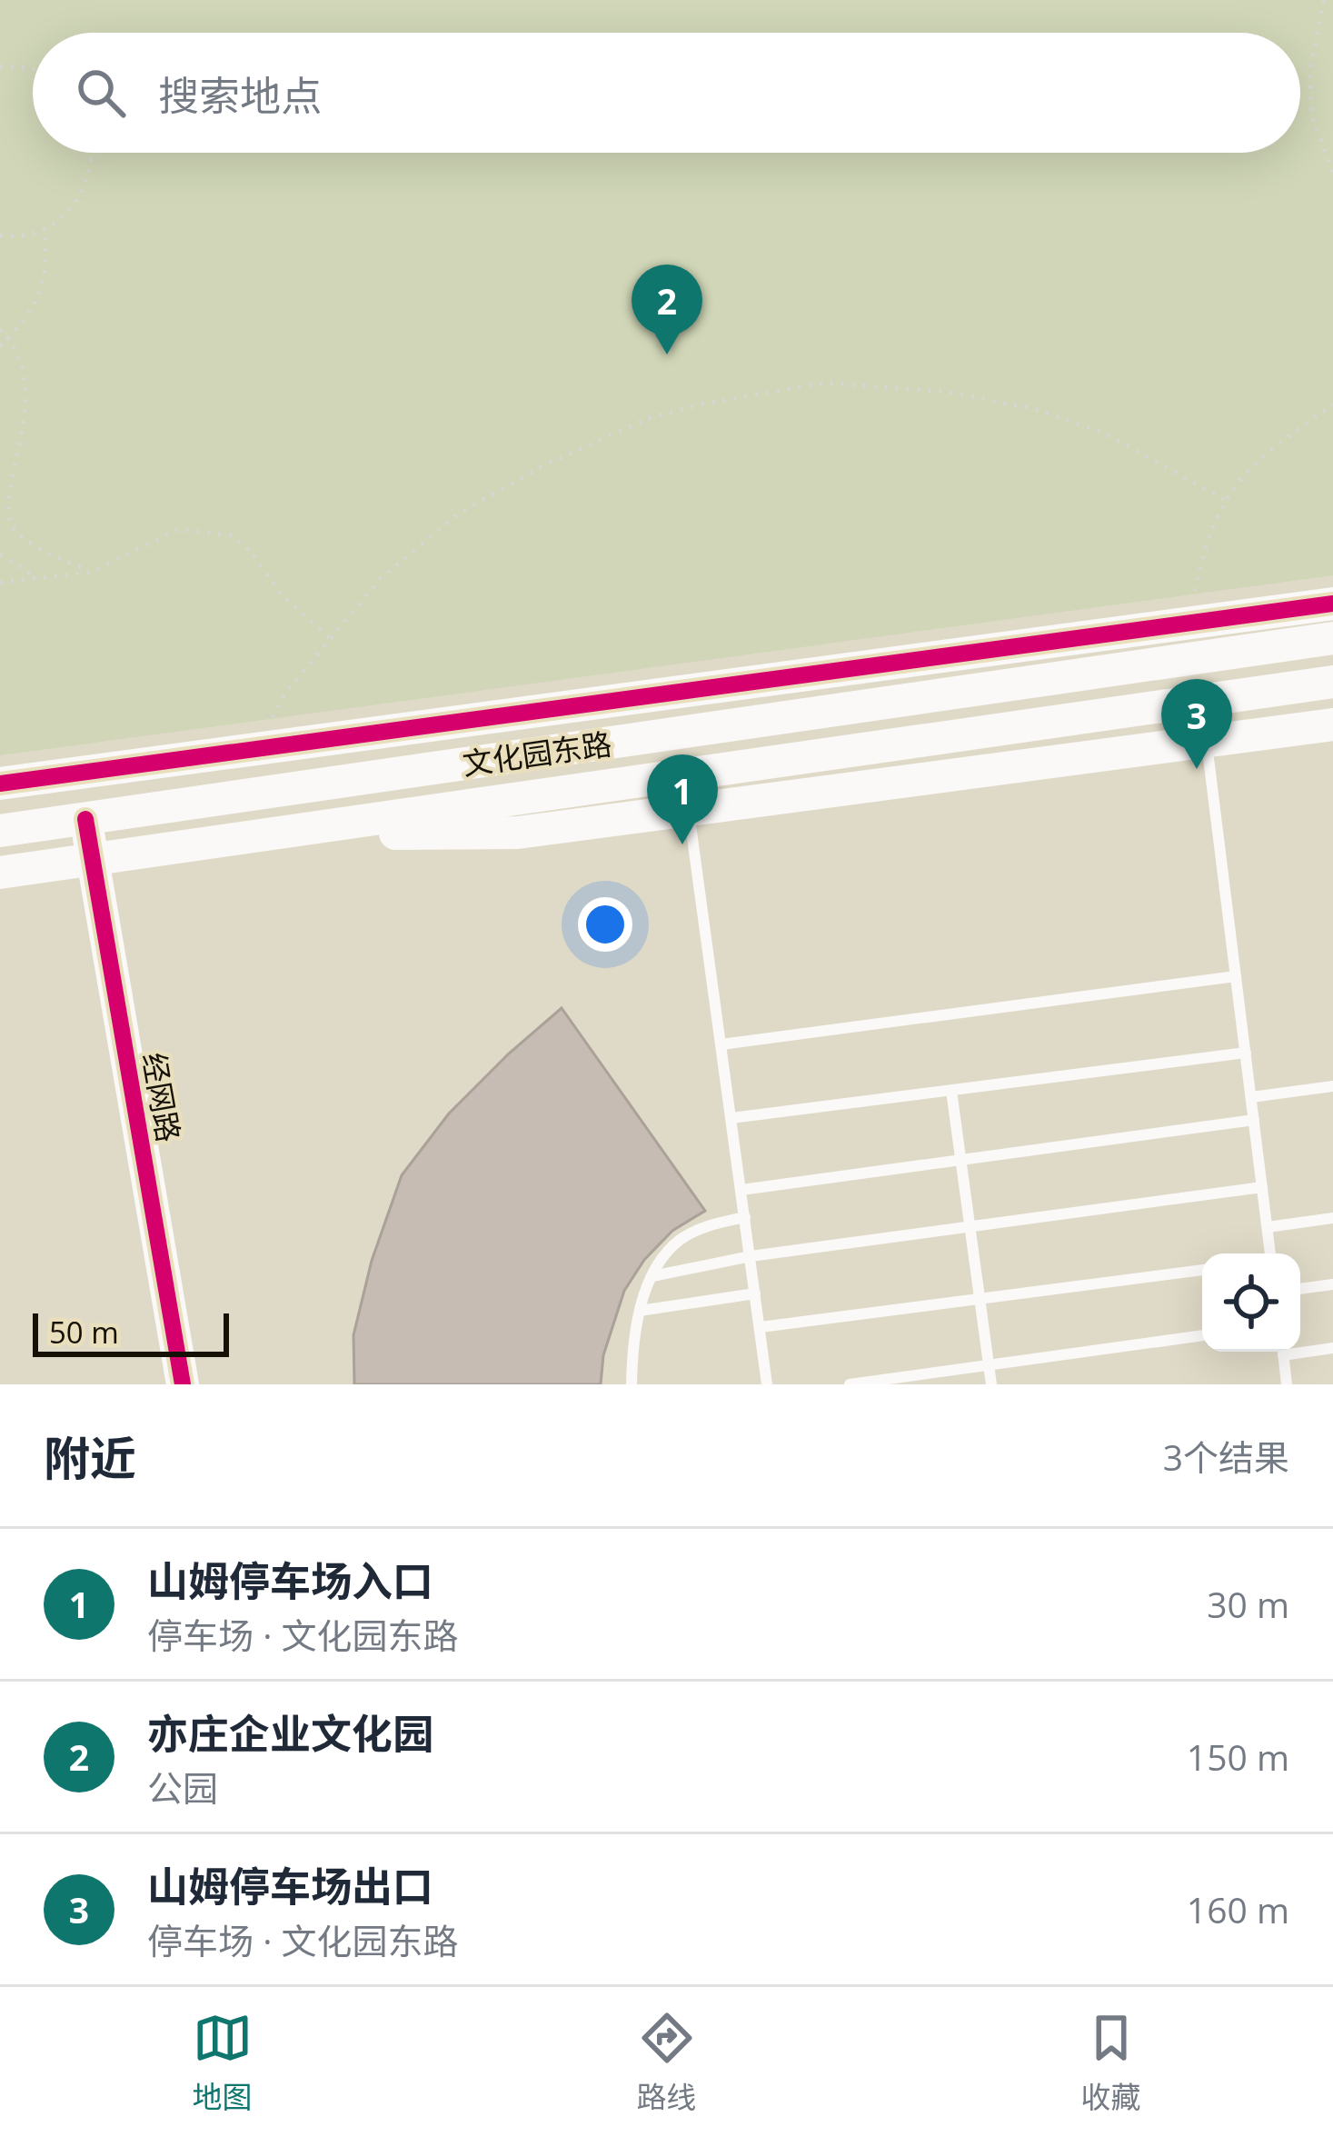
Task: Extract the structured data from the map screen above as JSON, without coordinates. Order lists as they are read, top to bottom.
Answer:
{
  "streets": {
    "street": ["文化园东路", "经网路"]
  },
  "crossings": [
    ["文化园东路", "经网路"]
  ],
  "scale_bar": "50 m",
  "page": {
    "search": "搜索地点",
    "pins": ["2", "3", "1"],
    "scale": "50 m",
    "heading": ["附近", "3个结果"],
    "list": [
      {
        "mark": "1",
        "name": "山姆停车场入口",
        "note": "停车场 · 文化园东路",
        "value": "30 m"
      },
      {
        "mark": "2",
        "name": "亦庄企业文化园",
        "note": "公园",
        "value": "150 m"
      },
      {
        "mark": "3",
        "name": "山姆停车场出口",
        "note": "停车场 · 文化园东路",
        "value": "160 m"
      }
    ],
    "nav": ["地图", "路线", "收藏"]
  }
}
